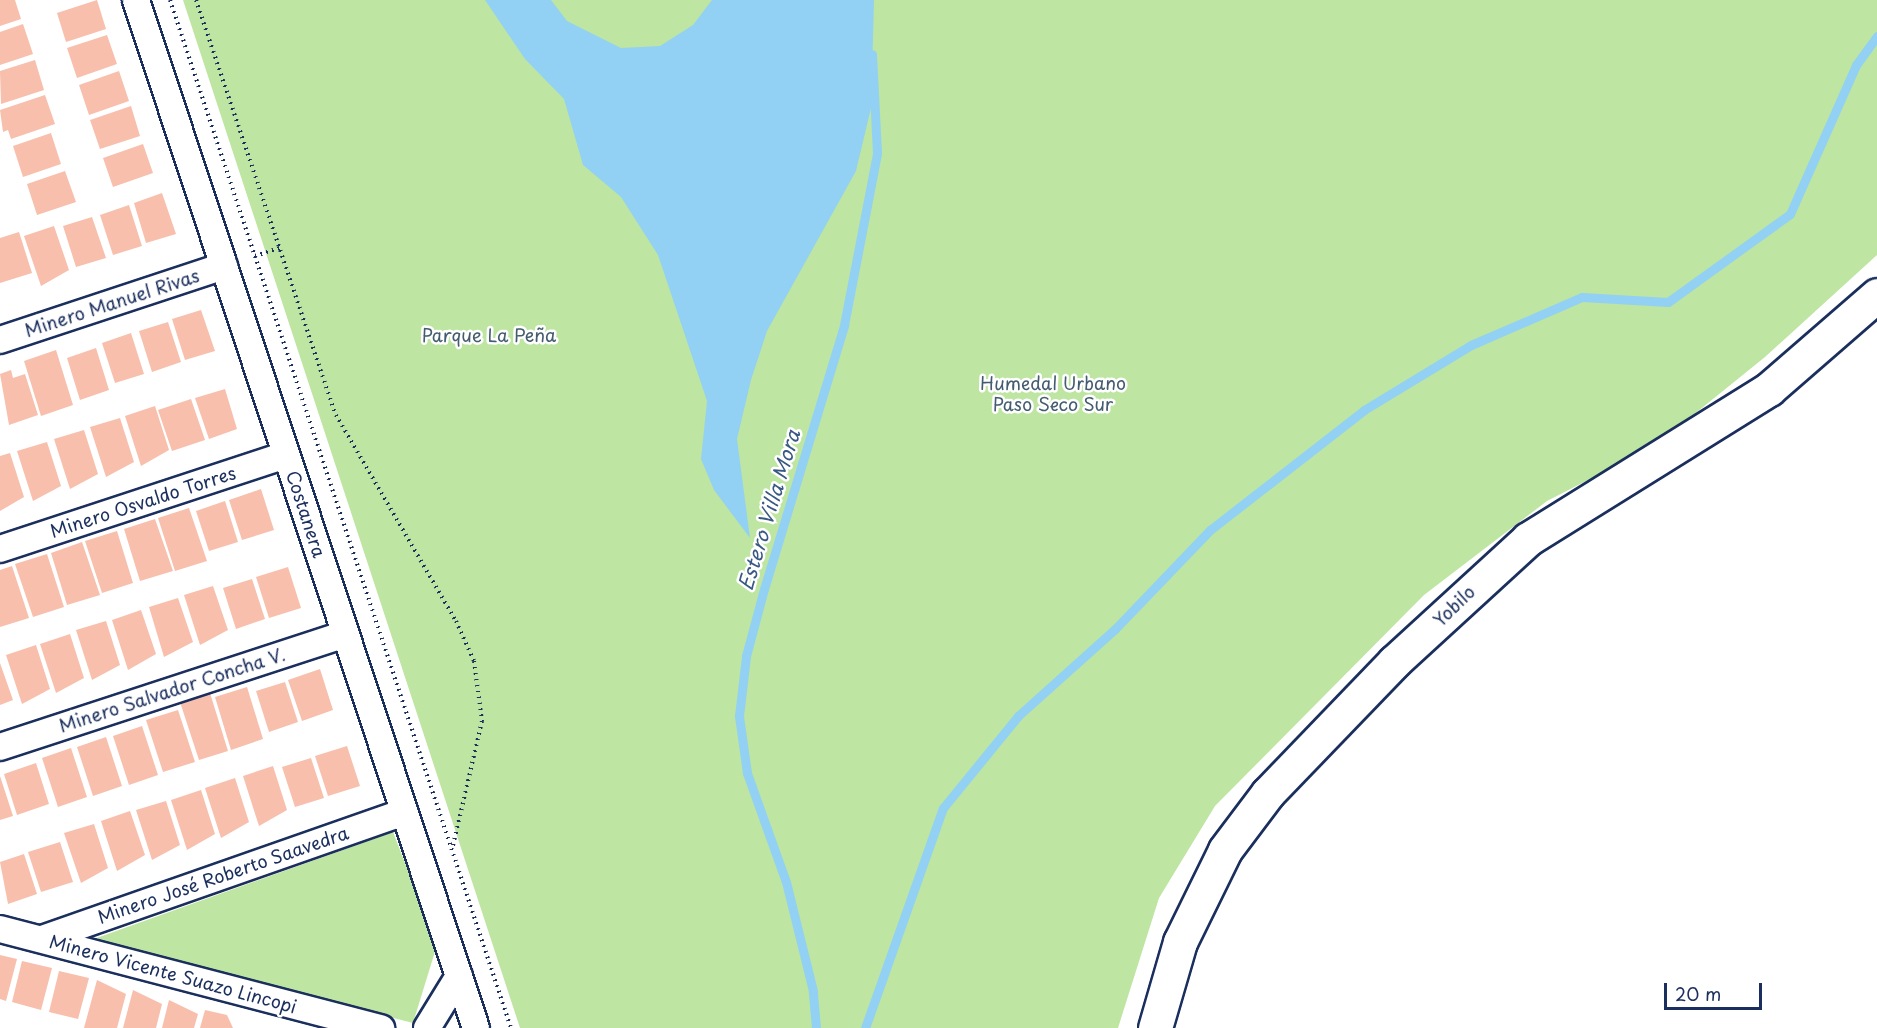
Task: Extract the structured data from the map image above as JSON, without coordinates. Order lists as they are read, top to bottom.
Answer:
{
  "streets": {
    "main road": ["Yobilo"],
    "street": [
      "Minero Manuel Rivas",
      "Minero Osvaldo Torres",
      "Costanera",
      "Minero Salvador Concha V.",
      "Minero José Roberto Saavedra",
      "Minero Vicente Suazo Lincopi"
    ]
  },
  "crossings": [
    ["Minero Manuel Rivas", "Costanera"],
    ["Minero Osvaldo Torres", "Costanera"],
    ["Costanera", "Minero Salvador Concha V."],
    ["Costanera", "Minero José Roberto Saavedra"],
    ["Minero José Roberto Saavedra", "Minero Vicente Suazo Lincopi"]
  ],
  "water": ["Estero Villa Mora"],
  "parks": ["Parque La Peña", "Humedal Urbano Paso Seco Sur"],
  "scale_bar": "20 m"
}
